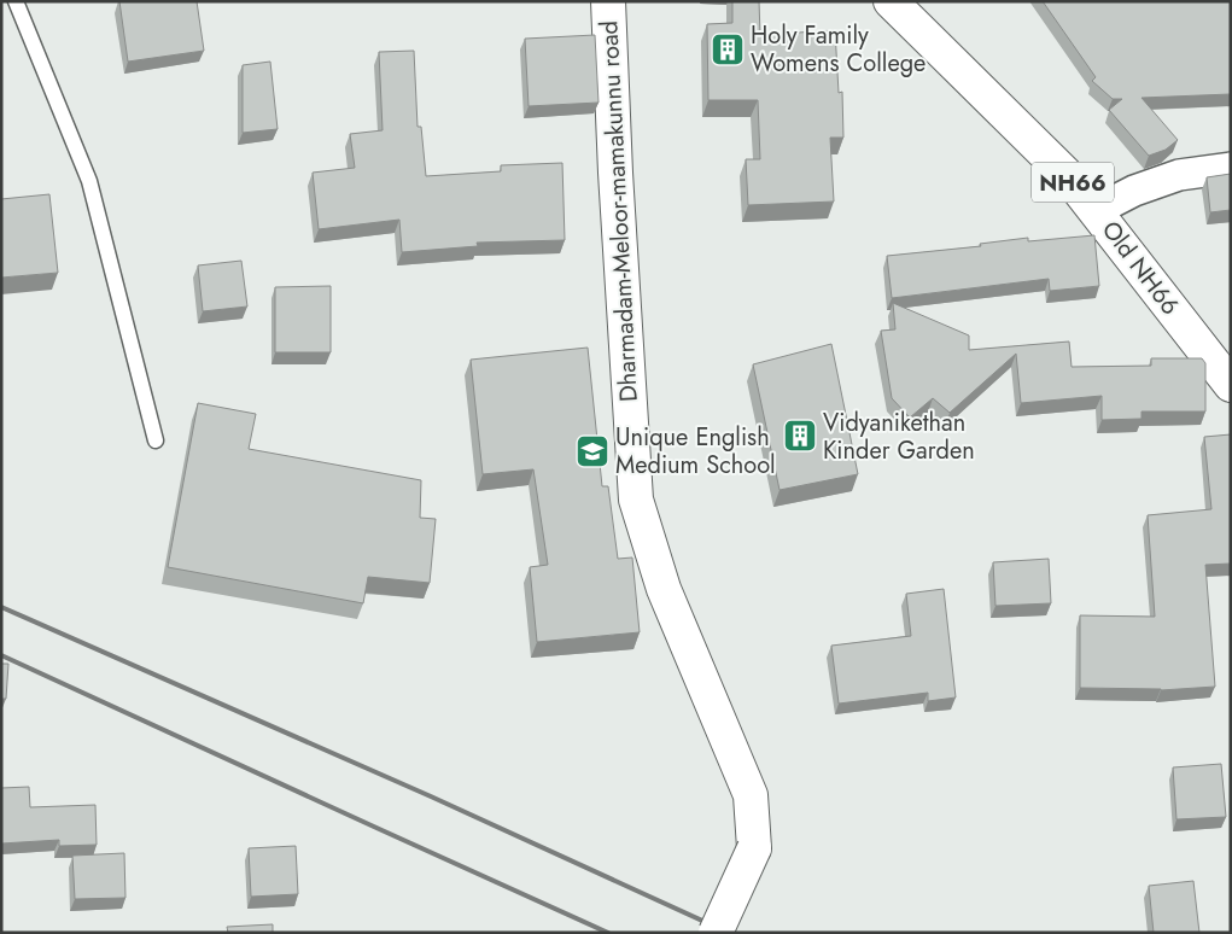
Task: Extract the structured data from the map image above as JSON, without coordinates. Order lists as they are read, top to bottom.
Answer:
{
  "streets": {
    "main road": ["NH66", "Dharmadam-Meloor-mamakunnu road", "Old NH66"]
  },
  "places": {
    "building": ["Holy Family Womens College", "Vidyanikethan Kinder Garden"],
    "school or university": ["Unique English Medium School"]
  }
}
